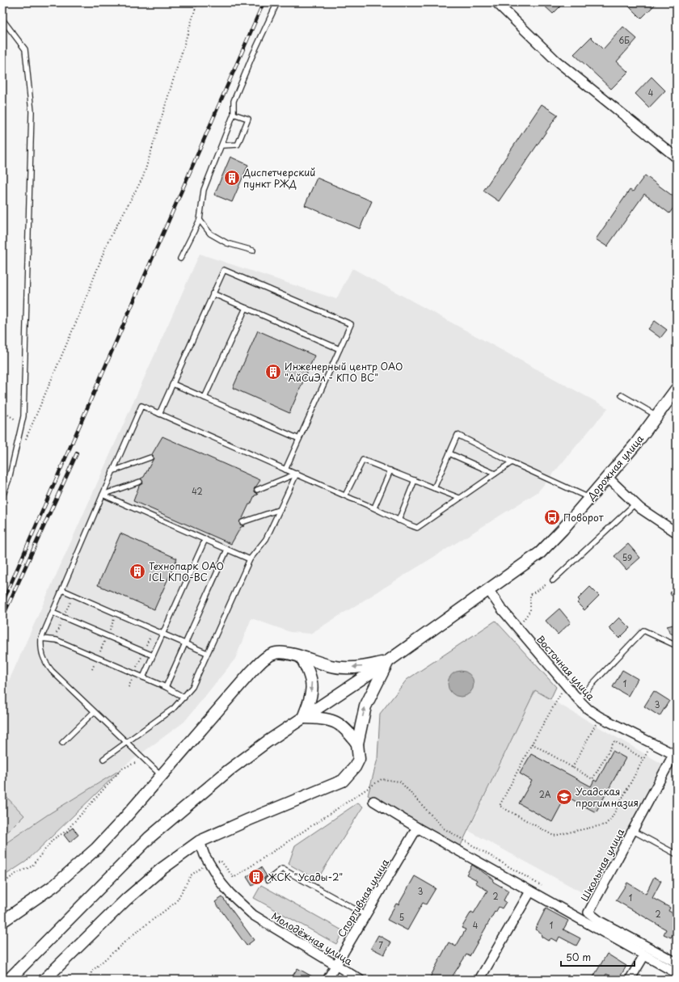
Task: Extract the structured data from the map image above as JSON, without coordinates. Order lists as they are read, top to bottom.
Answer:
{
  "streets": {
    "street": [
      "Дорожная улица",
      "Восточная улица",
      "Школьная улица",
      "Спортивная улица",
      "Молодёжная улица"
    ]
  },
  "crossings": [
    ["Дорожная улица", "Восточная улица"],
    ["Восточная улица", "Школьная улица"],
    ["Спортивная улица", "Молодёжная улица"]
  ],
  "places": {
    "building": [
      "Диспетчерский пункт РЖД",
      "Инженерный центр ОАО \"АйСиЭл - КПО ВС\"",
      "Технопарк OAO ICL КПО-ВС",
      "ЖСК \"Усады-2\""
    ],
    "bus stop": ["Поворот"],
    "school or university": ["Усадская прогимназия"]
  },
  "house_numbers": [
    "6Б",
    "4",
    "42",
    "59",
    "1",
    "3",
    "2А",
    "3",
    "2",
    "1",
    "2",
    "5",
    "4",
    "1",
    "7"
  ],
  "scale_bar": "50 m"
}
